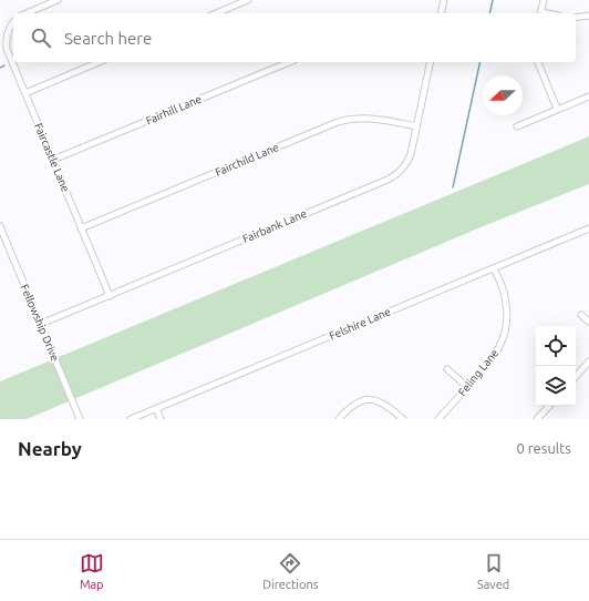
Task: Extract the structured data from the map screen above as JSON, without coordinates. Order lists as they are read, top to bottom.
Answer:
{
  "streets": {
    "street": [
      "Fairhill Lane",
      "Faircastle Lane",
      "Fairchild Lane",
      "Fairbank Lane",
      "Fellowship Drive",
      "Felshire Lane",
      "Feling Lane"
    ]
  },
  "crossings": [
    ["Fairhill Lane", "Faircastle Lane"],
    ["Faircastle Lane", "Fairchild Lane"],
    ["Faircastle Lane", "Fairbank Lane"],
    ["Fairchild Lane", "Fairbank Lane"],
    ["Fairbank Lane", "Fellowship Drive"],
    ["Felshire Lane", "Feling Lane"]
  ],
  "north": "left",
  "page": {
    "search": "Search here",
    "heading": ["Nearby", "0 results"],
    "nav": ["Map", "Directions", "Saved"]
  }
}
